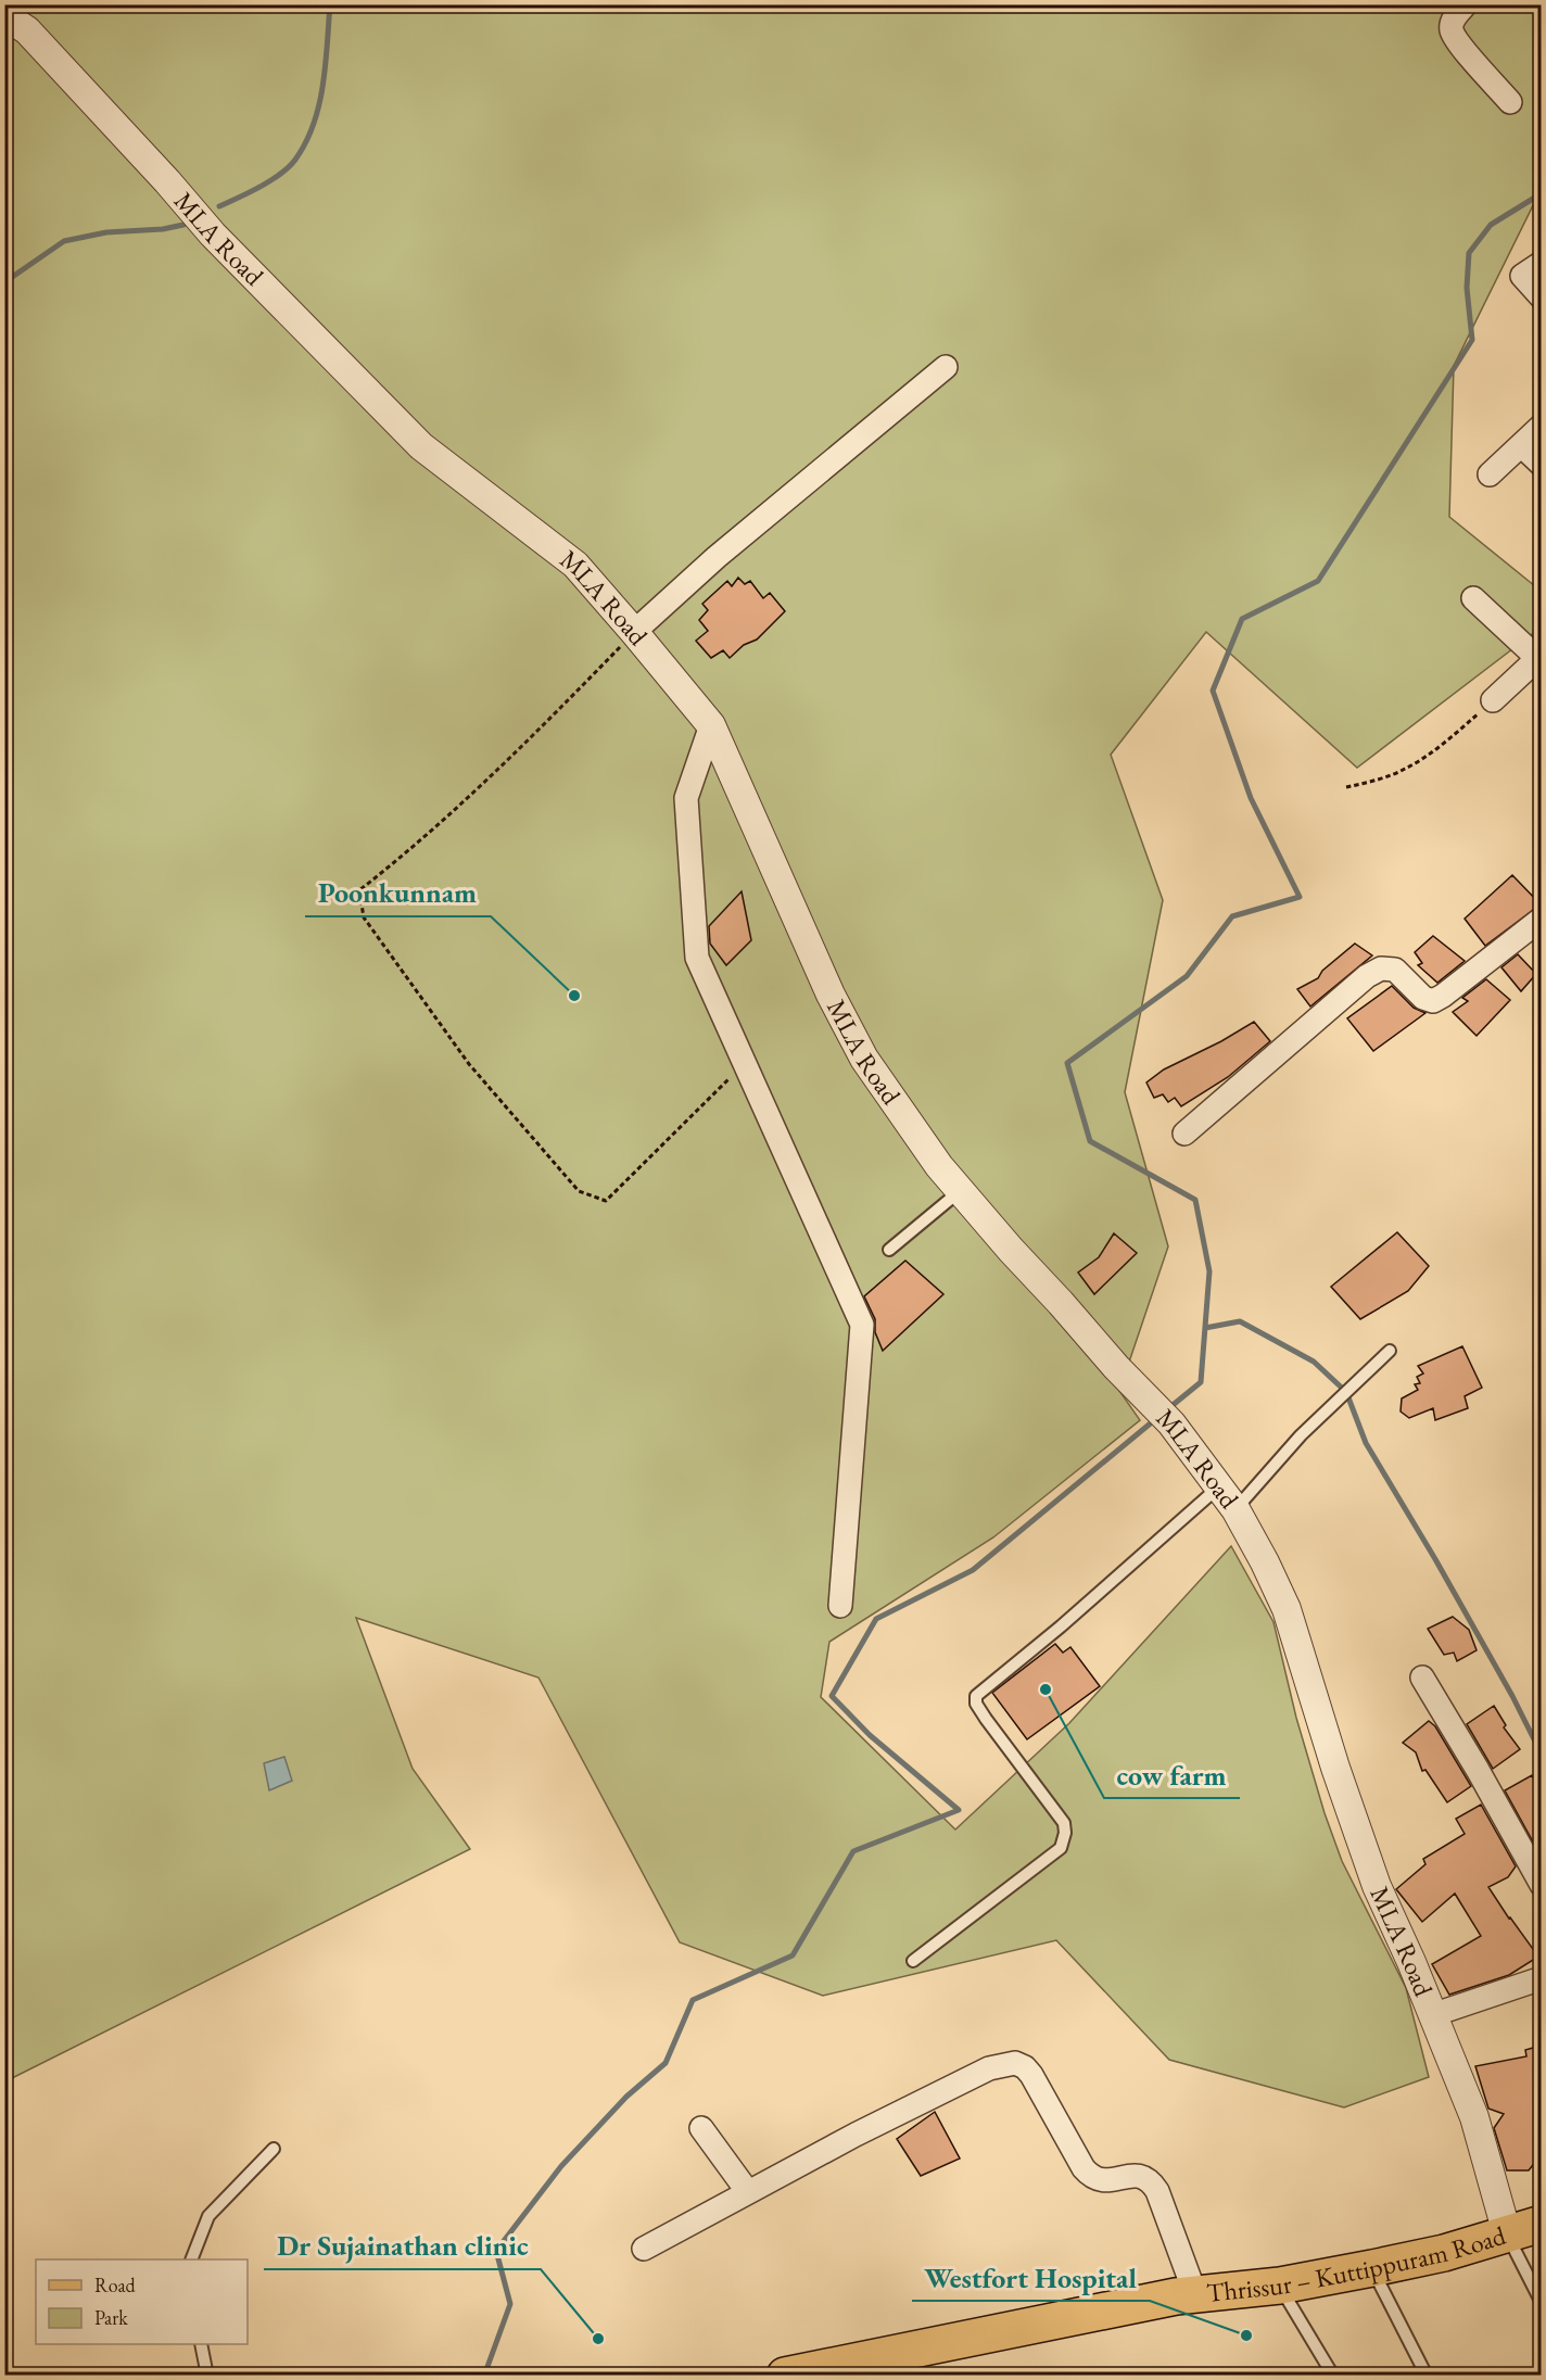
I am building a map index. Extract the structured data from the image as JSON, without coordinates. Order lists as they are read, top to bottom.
{
  "streets": {
    "main road": ["Thrissur – Kuttippuram Road"],
    "street": ["MLA Road"]
  },
  "crossings": [
    ["MLA Road", "Thrissur – Kuttippuram Road"]
  ],
  "places": [
    "Poonkunnam",
    "cow farm",
    "Westfort Hospital",
    "Dr Sujainathan clinic"
  ],
  "legend": ["Road", "Park"]
}
